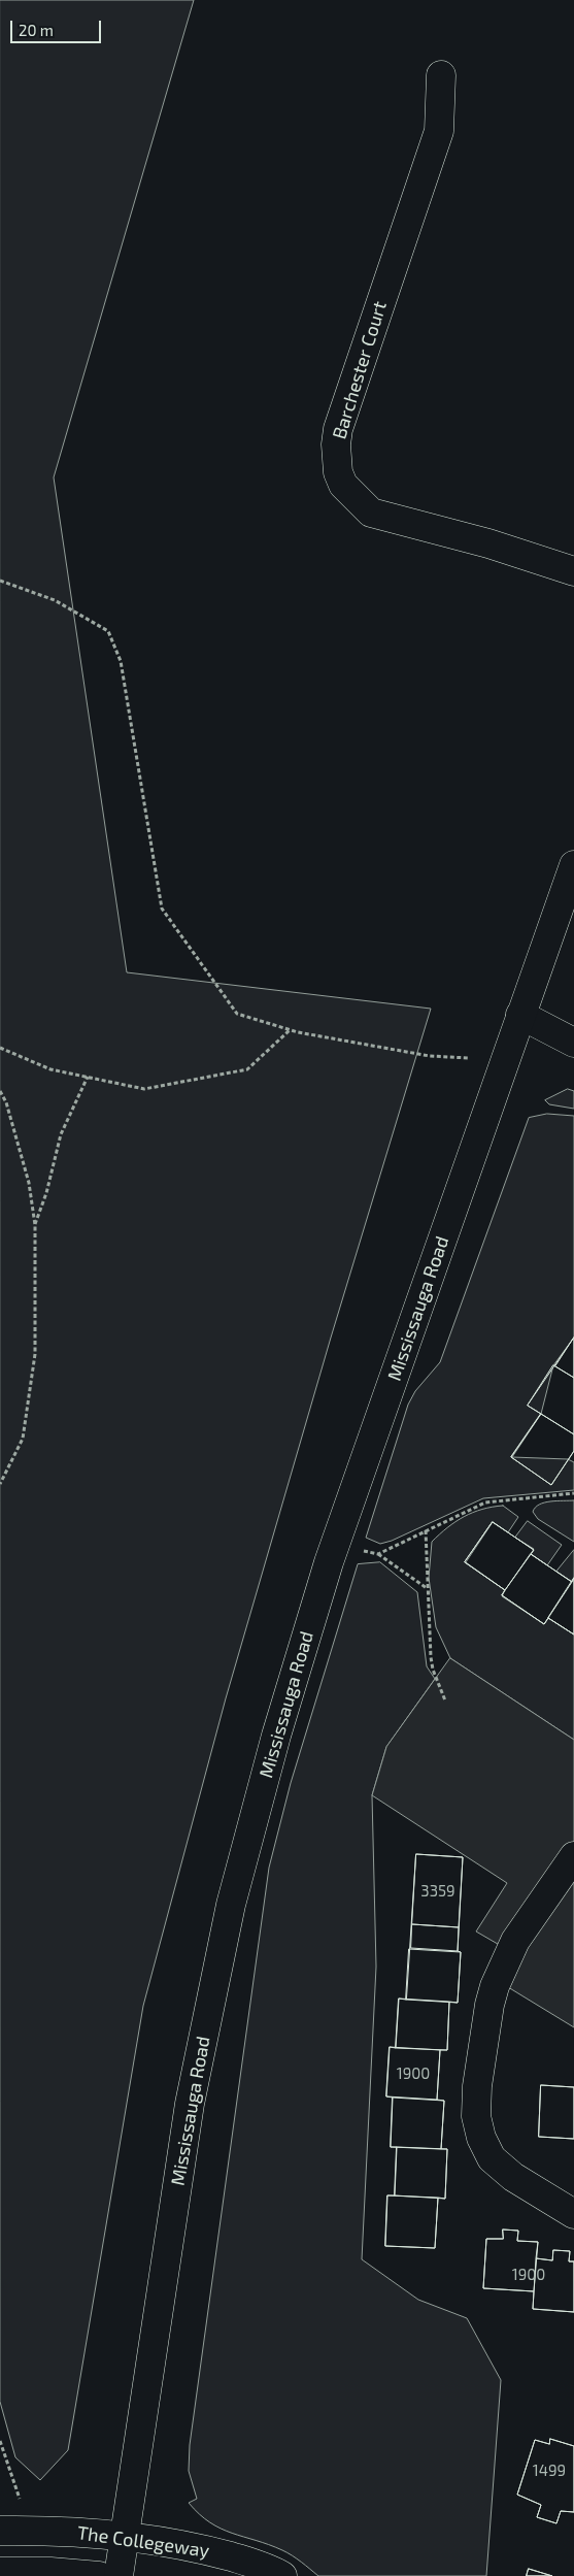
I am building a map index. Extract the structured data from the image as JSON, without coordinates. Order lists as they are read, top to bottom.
{
  "streets": {
    "main road": ["Barchester Court", "Mississauga Road", "The Collegeway"]
  },
  "crossings": [
    ["Mississauga Road", "The Collegeway"]
  ],
  "house_numbers": [
    "3359",
    "1900",
    "1900",
    "1499"
  ],
  "scale_bar": "20 m"
}
